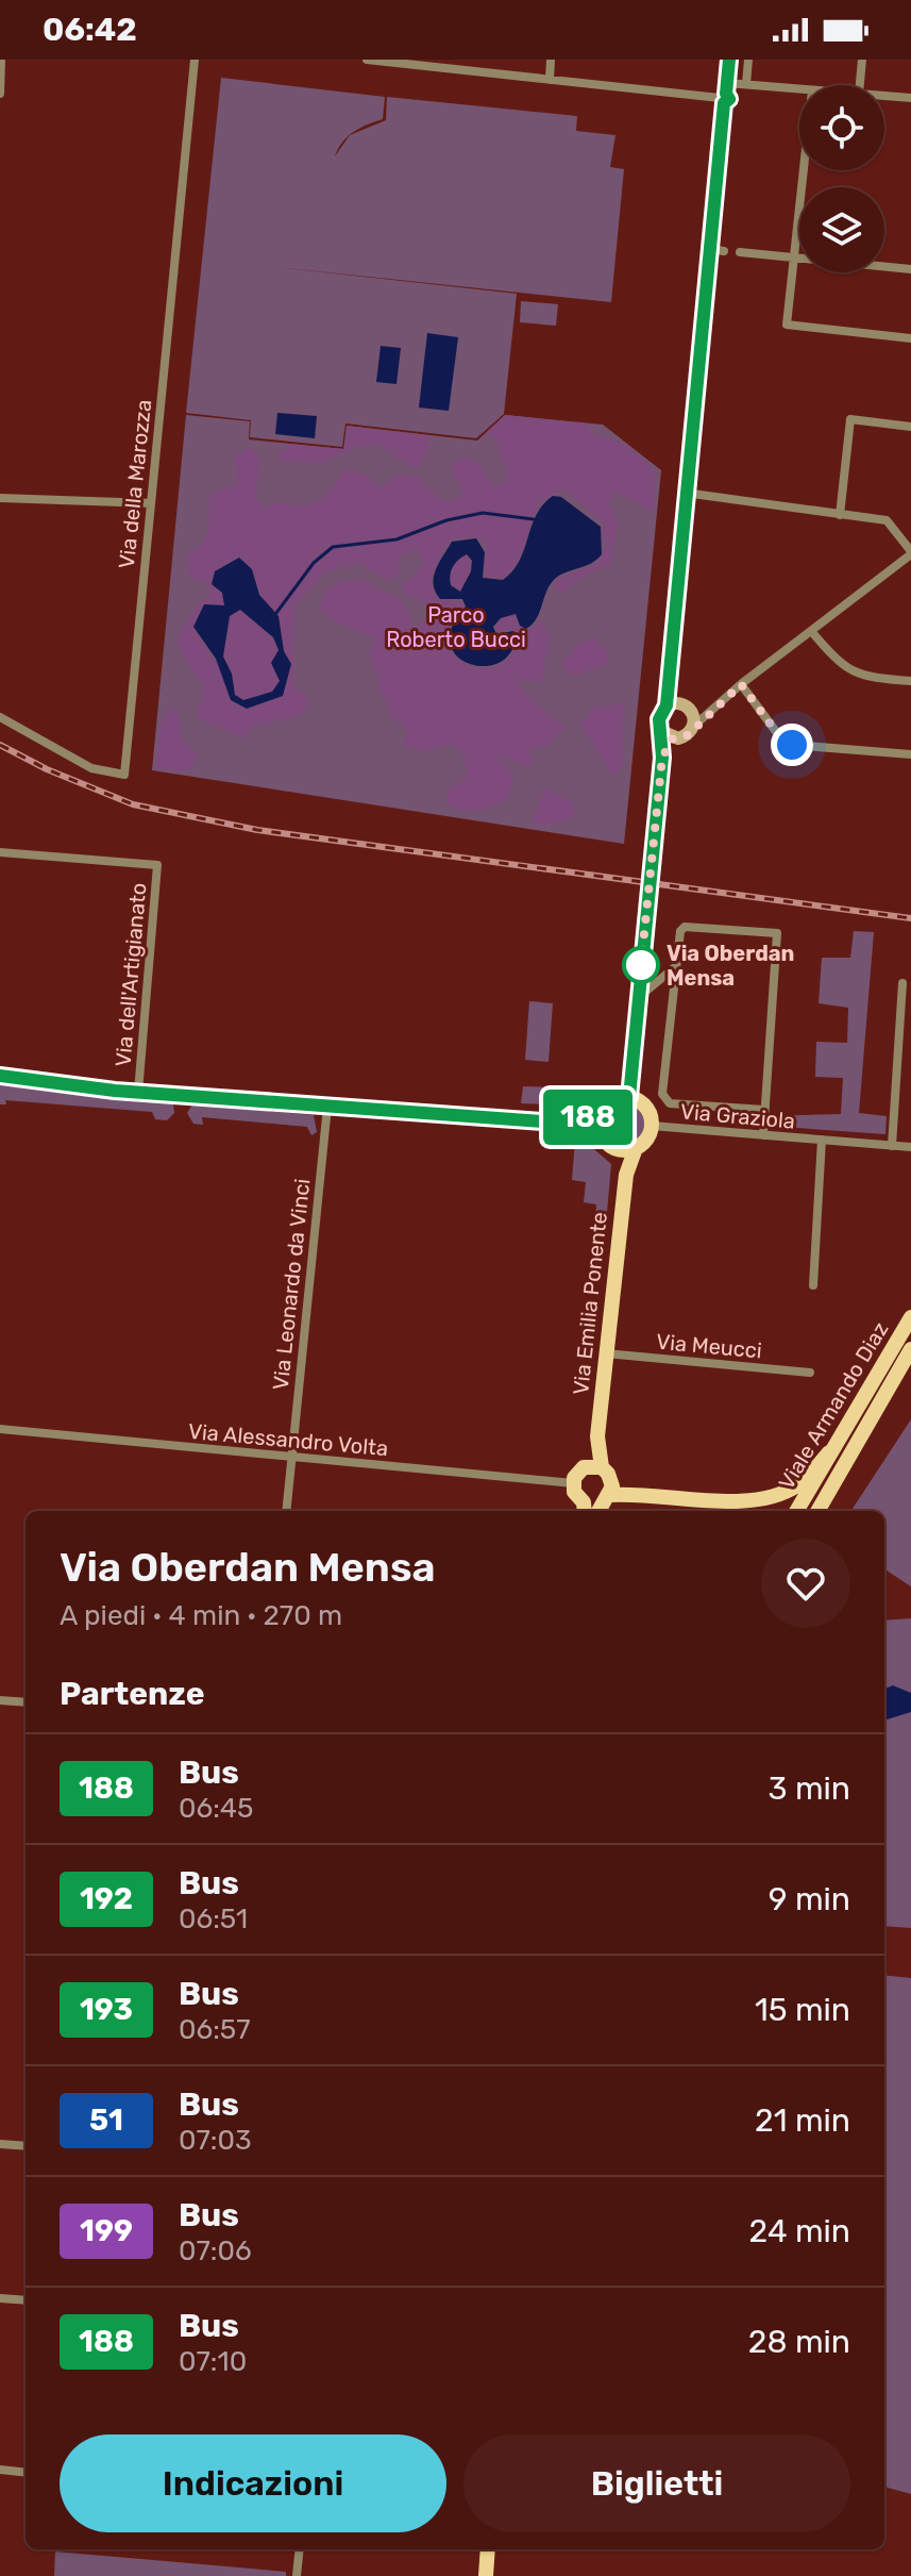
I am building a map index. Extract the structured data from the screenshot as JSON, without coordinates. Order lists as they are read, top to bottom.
{
  "streets": {
    "main road": ["Via Emilia Ponente", "Viale Armando Diaz"],
    "street": [
      "Via della Marozza",
      "Via dell'Artigianato",
      "Via Graziola",
      "Via Leonardo da Vinci",
      "Via Meucci",
      "Via Alessandro Volta"
    ]
  },
  "crossings": [
    ["Via Graziola", "Via Emilia Ponente"],
    ["Via Leonardo da Vinci", "Via Alessandro Volta"],
    ["Via Emilia Ponente", "Via Meucci"]
  ],
  "parks": ["Parco Roberto Bucci"],
  "places": ["Via Oberdan Mensa"],
  "lines": ["bus line 188"],
  "page": {
    "status": "06:42",
    "on_map": "188",
    "heading": [
      ["Via Oberdan Mensa", "A piedi · 4 min · 270 m"],
      "Partenze"
    ],
    "list": [
      {
        "mark": "188",
        "name": "Bus",
        "note": "06:45",
        "value": "3 min"
      },
      {
        "mark": "192",
        "name": "Bus",
        "note": "06:51",
        "value": "9 min"
      },
      {
        "mark": "193",
        "name": "Bus",
        "note": "06:57",
        "value": "15 min"
      },
      {
        "mark": "51",
        "name": "Bus",
        "note": "07:03",
        "value": "21 min"
      },
      {
        "mark": "199",
        "name": "Bus",
        "note": "07:06",
        "value": "24 min"
      },
      {
        "mark": "188",
        "name": "Bus",
        "note": "07:10",
        "value": "28 min"
      }
    ],
    "buttons": ["Indicazioni", "Biglietti"]
  }
}
